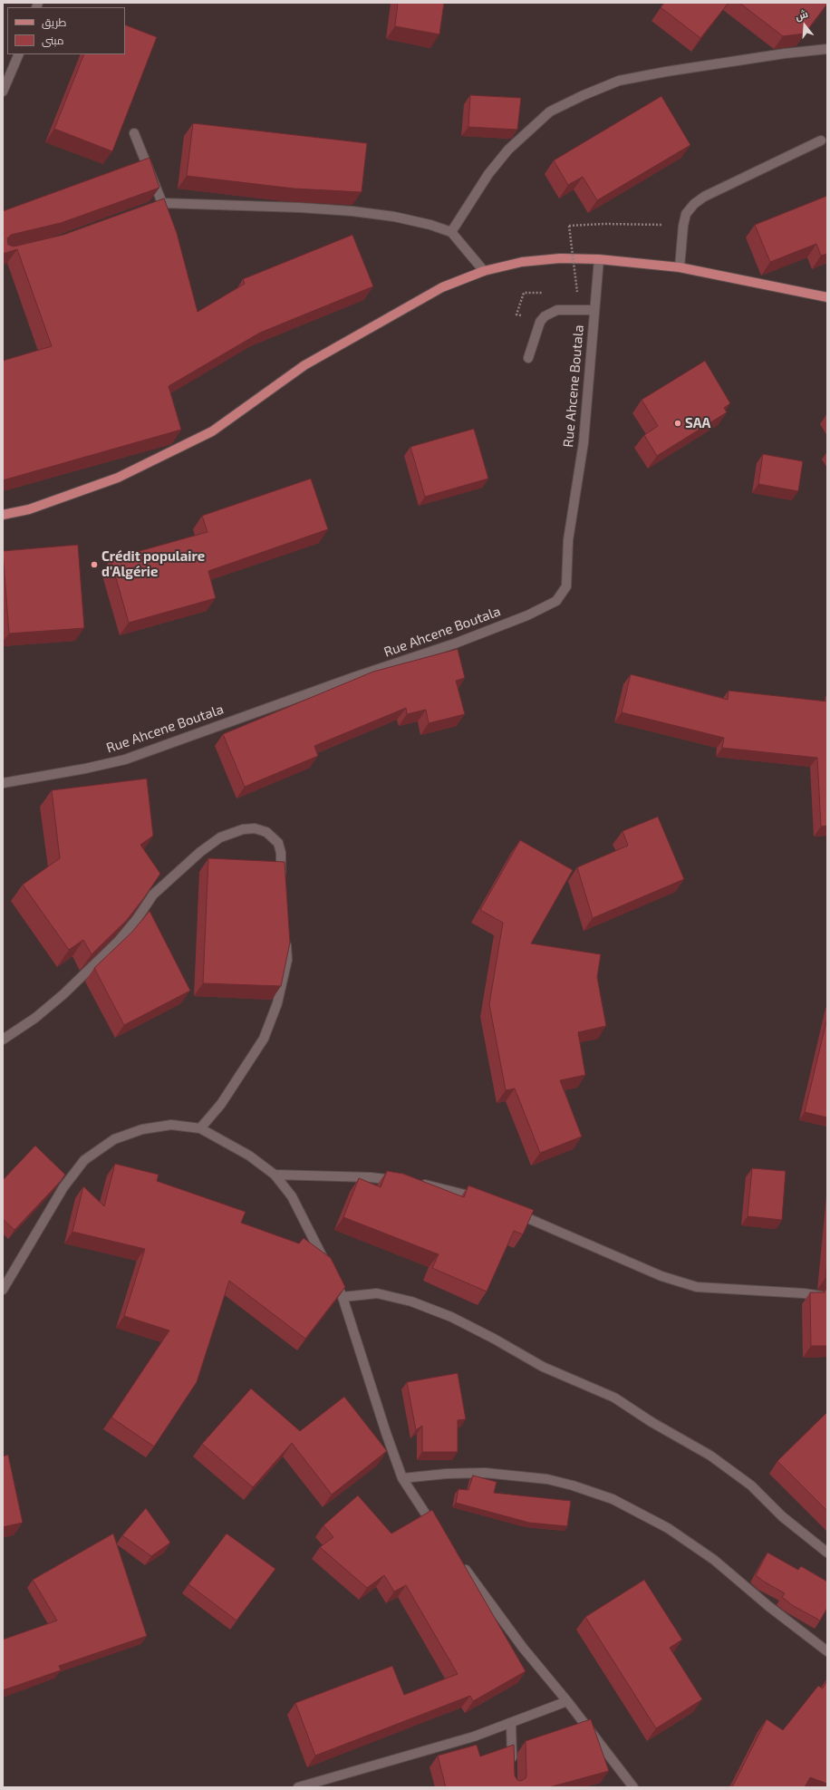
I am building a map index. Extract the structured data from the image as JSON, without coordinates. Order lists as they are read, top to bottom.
{
  "streets": {
    "street": ["Rue Ahcene Boutala"]
  },
  "places": ["SAA", "Crédit populaire d'Algérie"],
  "legend": ["طريق", "مبنى"],
  "north": "top"
}
